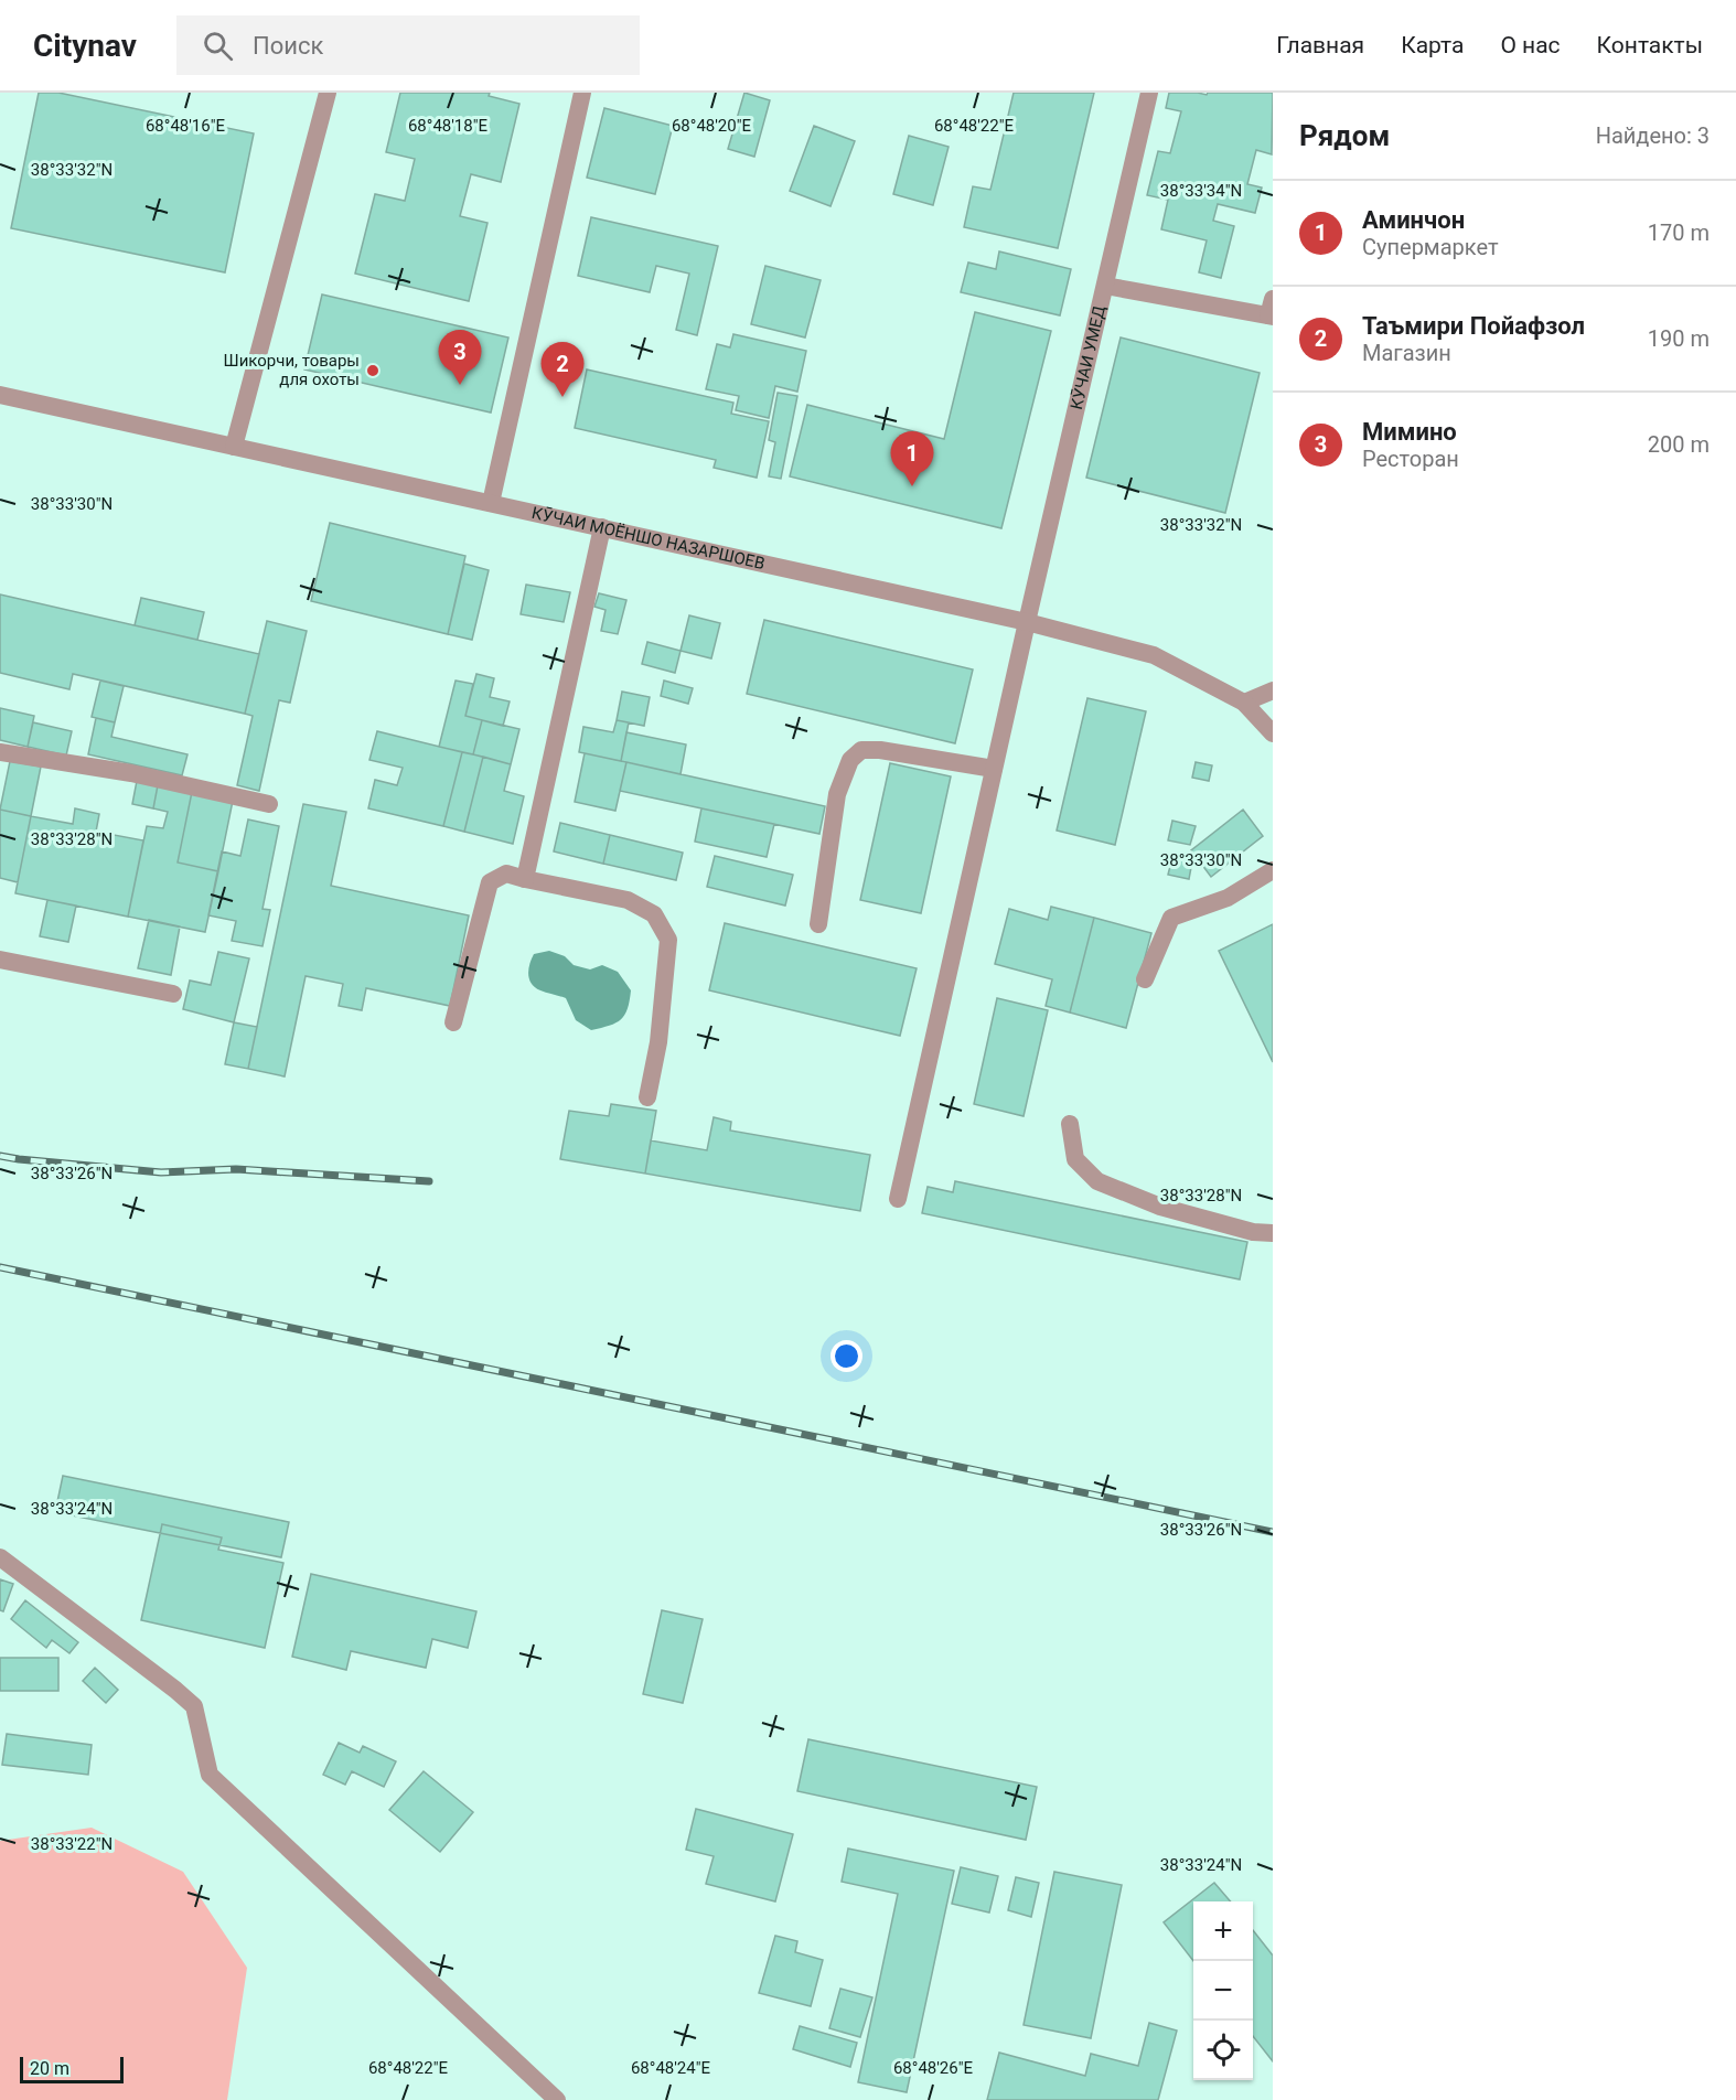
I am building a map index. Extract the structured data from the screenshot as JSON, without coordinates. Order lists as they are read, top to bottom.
{
  "streets": {
    "street": ["КӮЧАИ УМЕД", "КӮЧАИ МОЁНШО НАЗАРШОЕВ"]
  },
  "crossings": [
    ["КӮЧАИ УМЕД", "КӮЧАИ МОЁНШО НАЗАРШОЕВ"]
  ],
  "places": ["Шикорчи, товары для охоты"],
  "scale_bar": "20 m",
  "page": {
    "header": "Citynav",
    "search": "Поиск",
    "nav": [
      "Главная",
      "Карта",
      "О нас",
      "Контакты"
    ],
    "heading": ["Рядом", "Найдено: 3"],
    "list": [
      {
        "mark": "1",
        "name": "Аминчон",
        "note": "Супермаркет",
        "value": "170 m"
      },
      {
        "mark": "2",
        "name": "Таъмири Пойафзол",
        "note": "Магазин",
        "value": "190 m"
      },
      {
        "mark": "3",
        "name": "Мимино",
        "note": "Ресторан",
        "value": "200 m"
      }
    ],
    "pins": ["3", "2", "1"],
    "map_buttons": ["+", "−"],
    "scale": "20 m"
  },
  "coordinates": [
    "68°48'16\"E",
    "68°48'18\"E",
    "68°48'20\"E",
    "68°48'22\"E",
    "38°33'32\"N",
    "38°33'34\"N",
    "38°33'30\"N",
    "38°33'28\"N",
    "38°33'26\"N",
    "38°33'24\"N",
    "38°33'22\"N",
    "68°48'24\"E",
    "68°48'26\"E"
  ]
}
